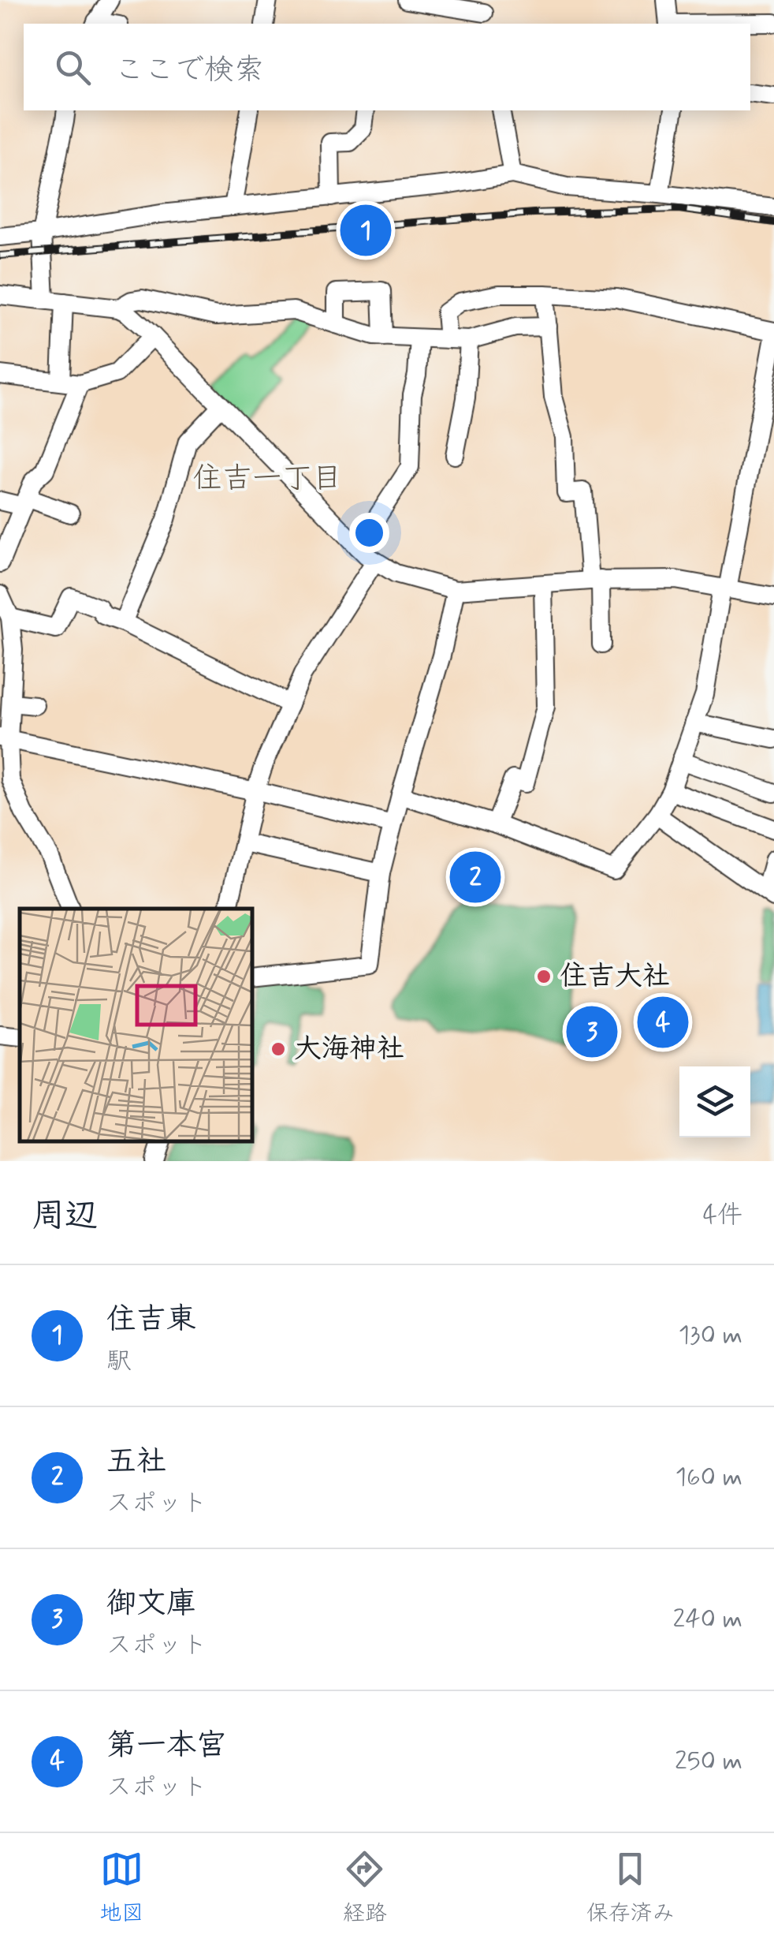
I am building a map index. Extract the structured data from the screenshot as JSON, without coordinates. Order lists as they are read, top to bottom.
{
  "districts": ["住吉一丁目"],
  "places": ["住吉大社", "大海神社"],
  "page": {
    "search": "ここで検索",
    "pins": [
      "1",
      "2",
      "4",
      "3"
    ],
    "heading": ["周辺", "4件"],
    "list": [
      {
        "mark": "1",
        "name": "住吉東",
        "note": "駅",
        "value": "130 m"
      },
      {
        "mark": "2",
        "name": "五社",
        "note": "スポット",
        "value": "160 m"
      },
      {
        "mark": "3",
        "name": "御文庫",
        "note": "スポット",
        "value": "240 m"
      },
      {
        "mark": "4",
        "name": "第一本宮",
        "note": "スポット",
        "value": "250 m"
      }
    ],
    "nav": ["地図", "経路", "保存済み"]
  }
}
